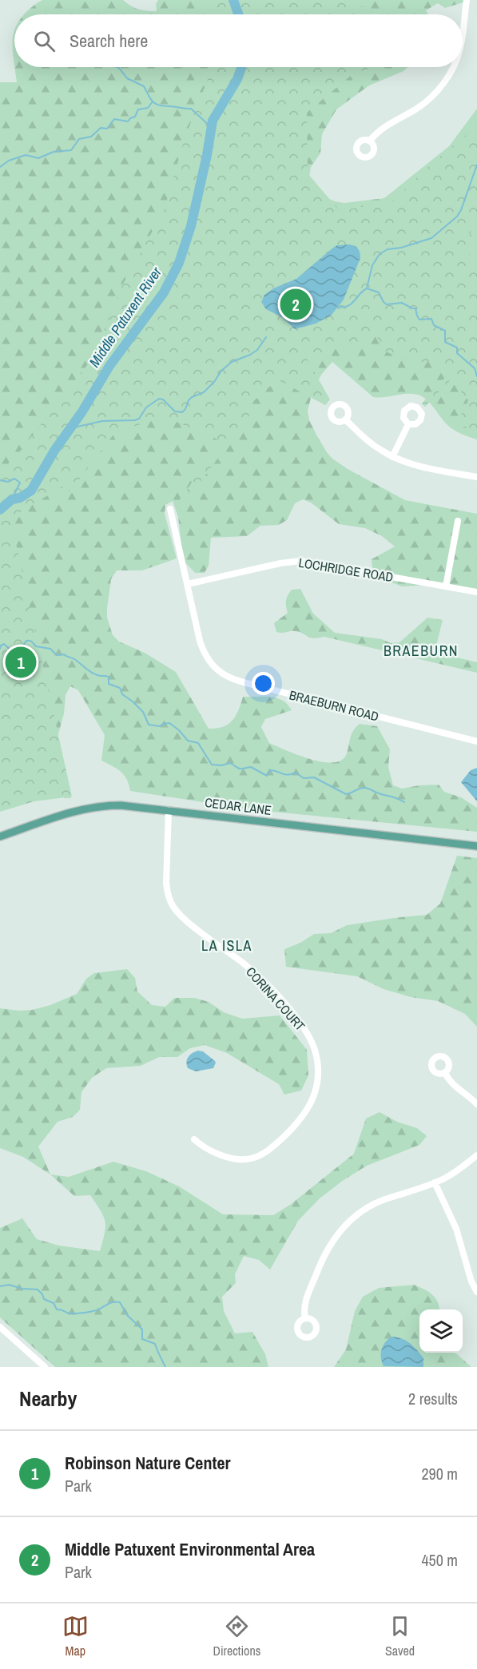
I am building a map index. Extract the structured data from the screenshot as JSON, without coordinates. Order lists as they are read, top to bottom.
{
  "streets": {
    "main road": ["CEDAR LANE"],
    "street": ["LOCHRIDGE ROAD", "BRAEBURN ROAD", "CORINA COURT"]
  },
  "crossings": [
    ["LOCHRIDGE ROAD", "BRAEBURN ROAD"],
    ["CEDAR LANE", "CORINA COURT"]
  ],
  "districts": ["BRAEBURN", "LA ISLA"],
  "water": ["Middle Patuxent River"],
  "page": {
    "search": "Search here",
    "pins": ["2", "1"],
    "heading": ["Nearby", "2 results"],
    "list": [
      {
        "mark": "1",
        "name": "Robinson Nature Center",
        "note": "Park",
        "value": "290 m"
      },
      {
        "mark": "2",
        "name": "Middle Patuxent Environmental Area",
        "note": "Park",
        "value": "450 m"
      }
    ],
    "nav": ["Map", "Directions", "Saved"]
  }
}
